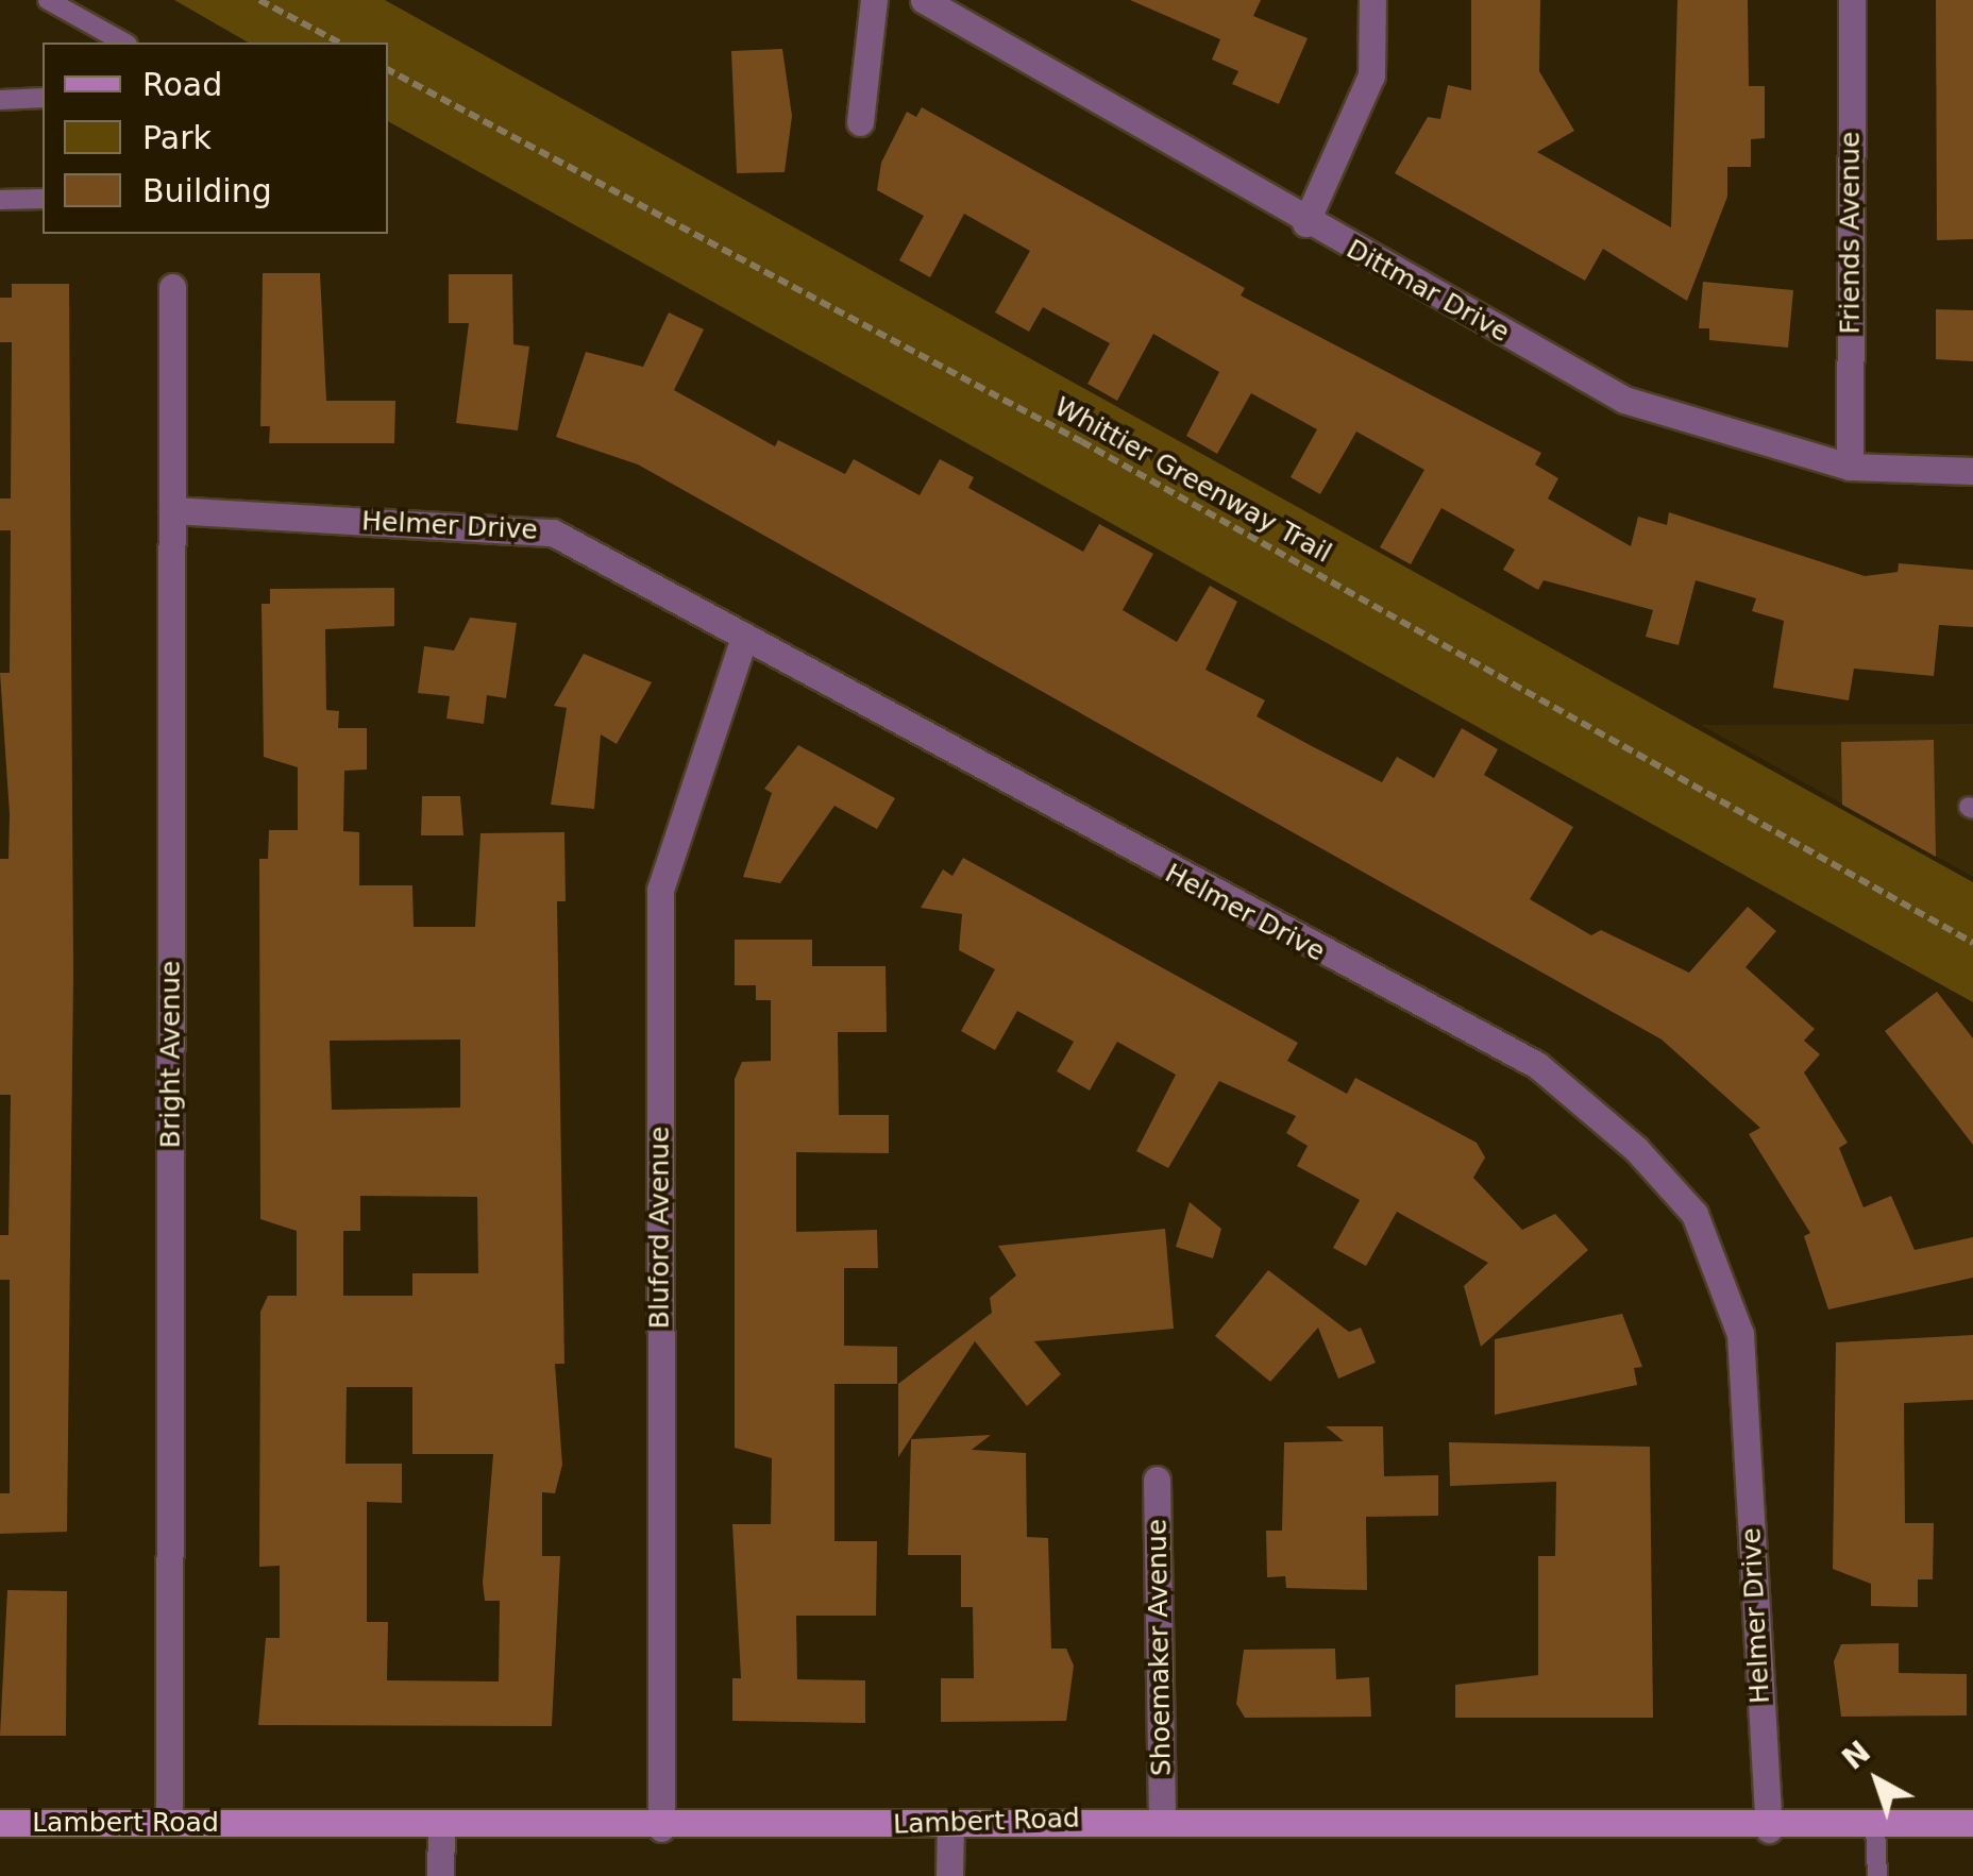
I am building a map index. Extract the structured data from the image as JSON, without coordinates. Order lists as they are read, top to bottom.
{
  "streets": {
    "main road": ["Lambert Road"],
    "street": [
      "Friends Avenue",
      "Dittmar Drive",
      "Helmer Drive",
      "Bright Avenue",
      "Bluford Avenue",
      "Shoemaker Avenue"
    ],
    "path": ["Whittier Greenway Trail"]
  },
  "crossings": [
    ["Friends Avenue", "Dittmar Drive"],
    ["Helmer Drive", "Bright Avenue"],
    ["Helmer Drive", "Bluford Avenue"],
    ["Helmer Drive", "Lambert Road"],
    ["Bright Avenue", "Lambert Road"],
    ["Bluford Avenue", "Lambert Road"],
    ["Shoemaker Avenue", "Lambert Road"]
  ],
  "legend": ["Road", "Park", "Building"],
  "north": "top left"
}
